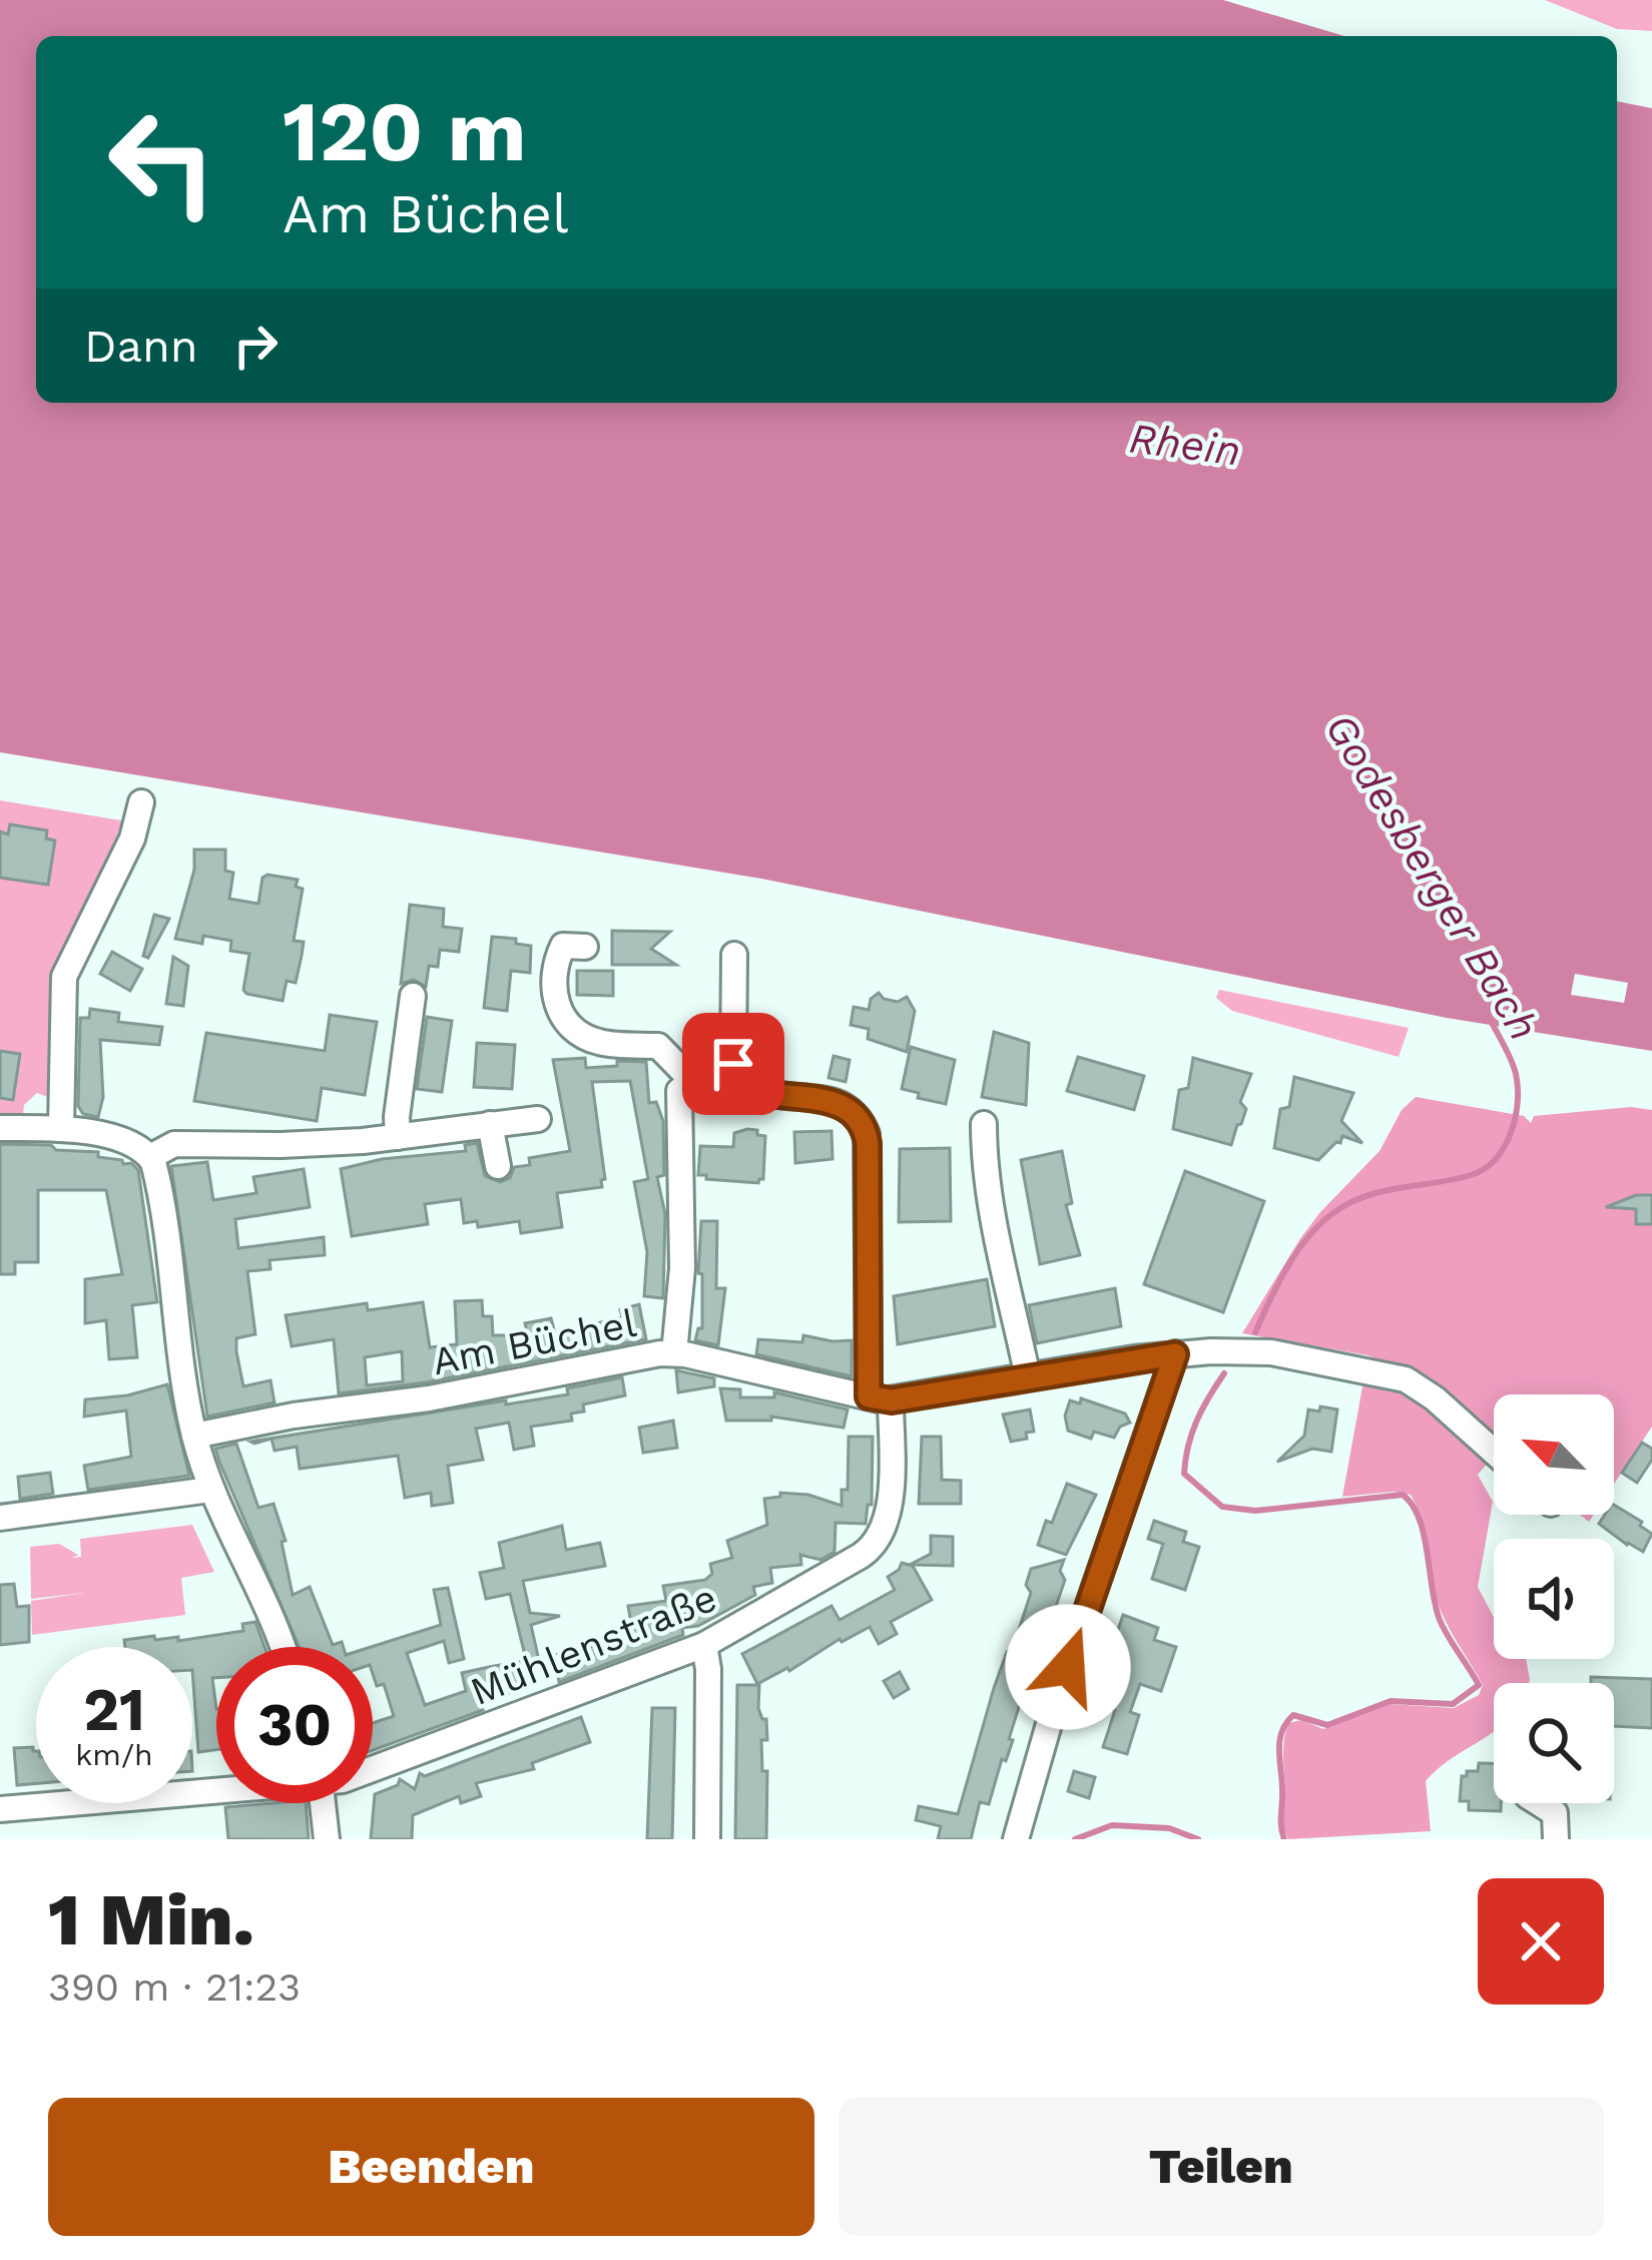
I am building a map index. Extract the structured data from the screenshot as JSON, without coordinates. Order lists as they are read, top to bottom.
{
  "streets": {
    "street": ["Am Büchel", "Mühlenstraße"]
  },
  "crossings": [
    ["Am Büchel", "Mühlenstraße"]
  ],
  "water": ["Rhein", "Godesberger Bach"],
  "north": "top left",
  "page": {
    "turn": ["120 m", "Am Büchel"],
    "then": "Dann",
    "speed": "21 km/h",
    "limit": "30",
    "heading": ["1 Min.", "390 m · 21:23"],
    "buttons": ["Beenden", "Teilen"]
  }
}
